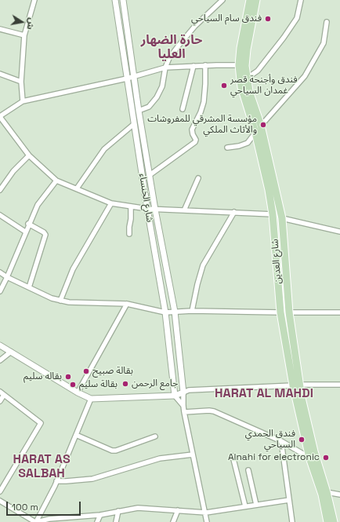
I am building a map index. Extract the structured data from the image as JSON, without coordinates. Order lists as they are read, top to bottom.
{
  "streets": {
    "main road": ["شارع العدين"],
    "street": ["شارع الخنساء"]
  },
  "districts": ["حارة الضهار العليا", "HARAT AL MAHDI", "HARAT AS SALBAH"],
  "places": [
    "فندق سام السياحي",
    "فندق وأجنحة قصر غمدان السياحي",
    "مؤسسة المشرقي للمفروشات والأثاث الملكي",
    "بقالة صبيح",
    "بقاله سليم",
    "جامع الرحمن",
    "بقالة سليم",
    "فندق الحمدي السياحي",
    "Alnahi for electronic"
  ],
  "scale_bar": "100 m",
  "north": "right"
}
